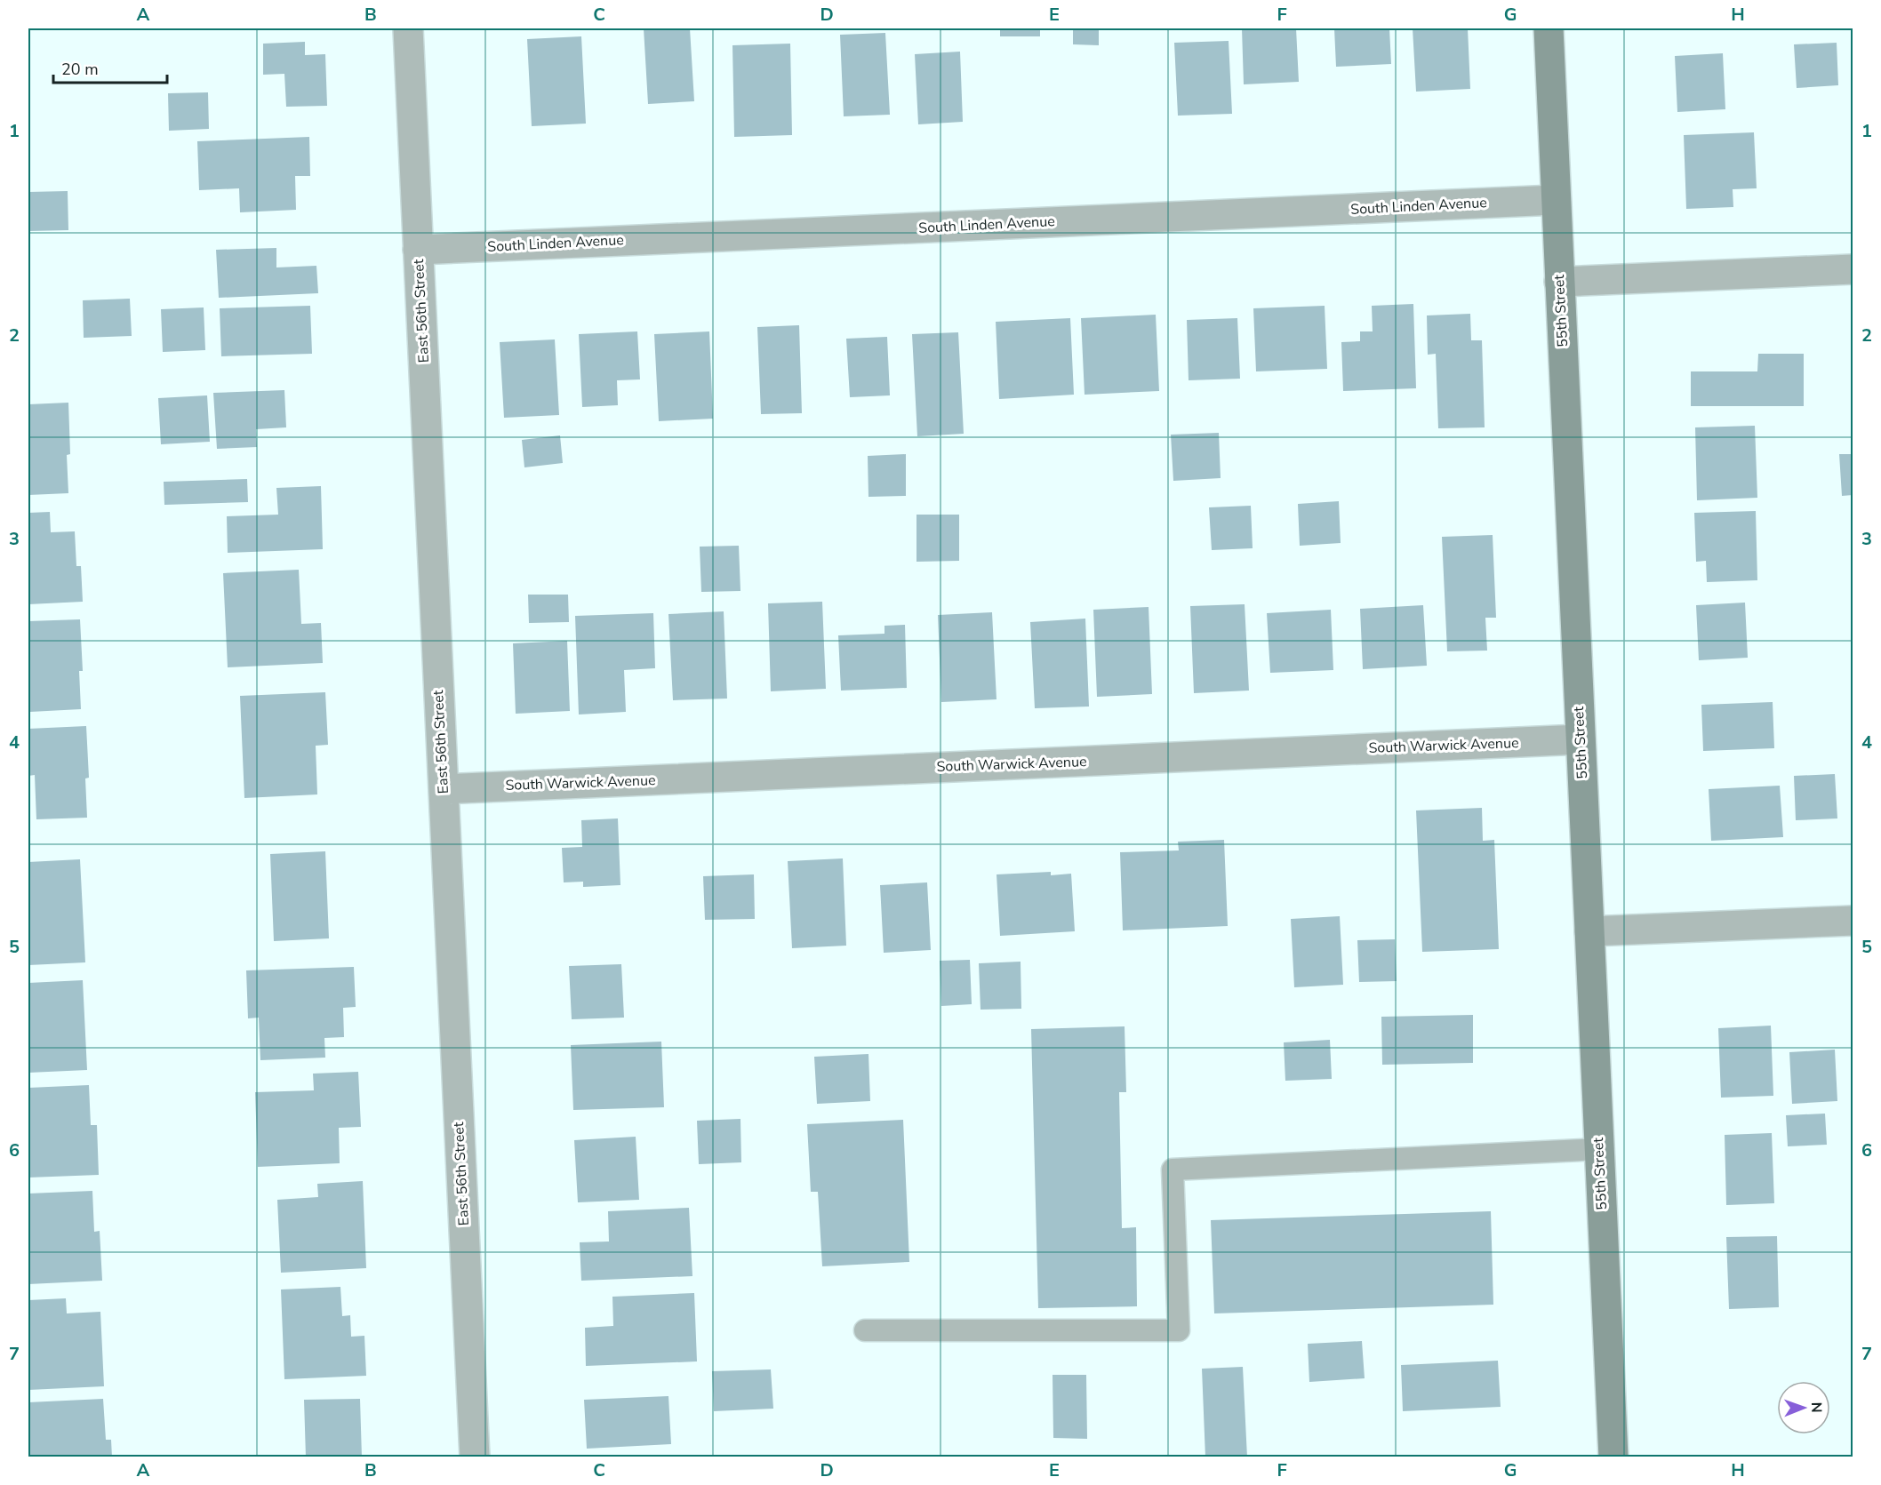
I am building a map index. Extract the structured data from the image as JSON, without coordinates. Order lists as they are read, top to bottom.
{
  "streets": {
    "main road": ["55th Street"],
    "street": ["South Linden Avenue", "East 56th Street", "South Warwick Avenue"]
  },
  "crossings": [
    ["South Linden Avenue", "East 56th Street"],
    ["South Linden Avenue", "55th Street"],
    ["East 56th Street", "South Warwick Avenue"],
    ["55th Street", "South Warwick Avenue"]
  ],
  "scale_bar": "20 m",
  "north": "right",
  "grid": {
    "columns": [
      "A",
      "B",
      "C",
      "D",
      "E",
      "F",
      "G",
      "H"
    ],
    "rows": [
      "1",
      "2",
      "3",
      "4",
      "5",
      "6",
      "7"
    ]
  }
}
